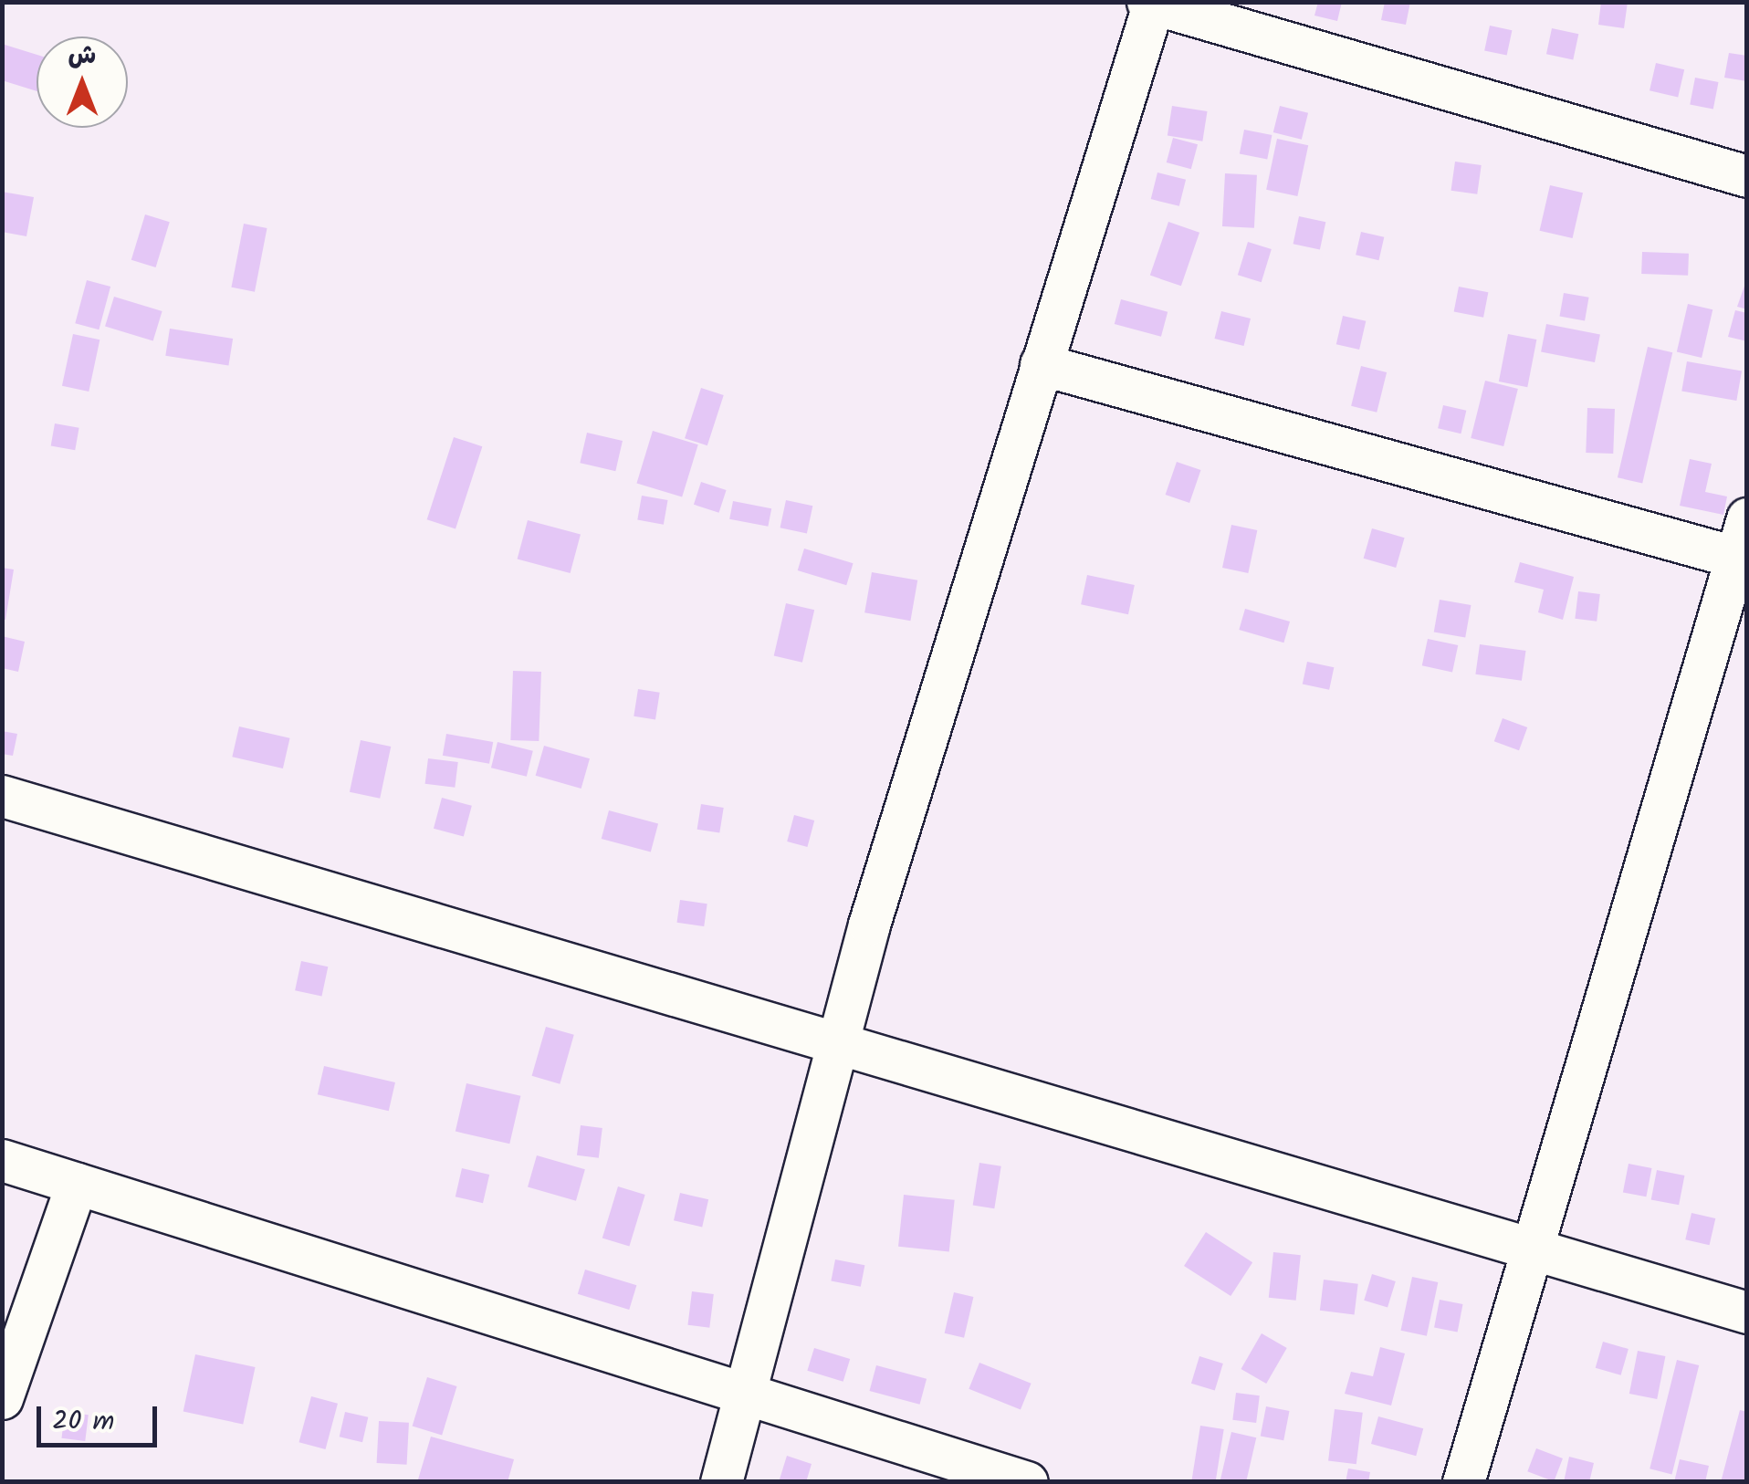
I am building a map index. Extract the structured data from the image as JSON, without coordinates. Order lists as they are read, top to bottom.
{
  "scale_bar": "20 m",
  "north": "top"
}
